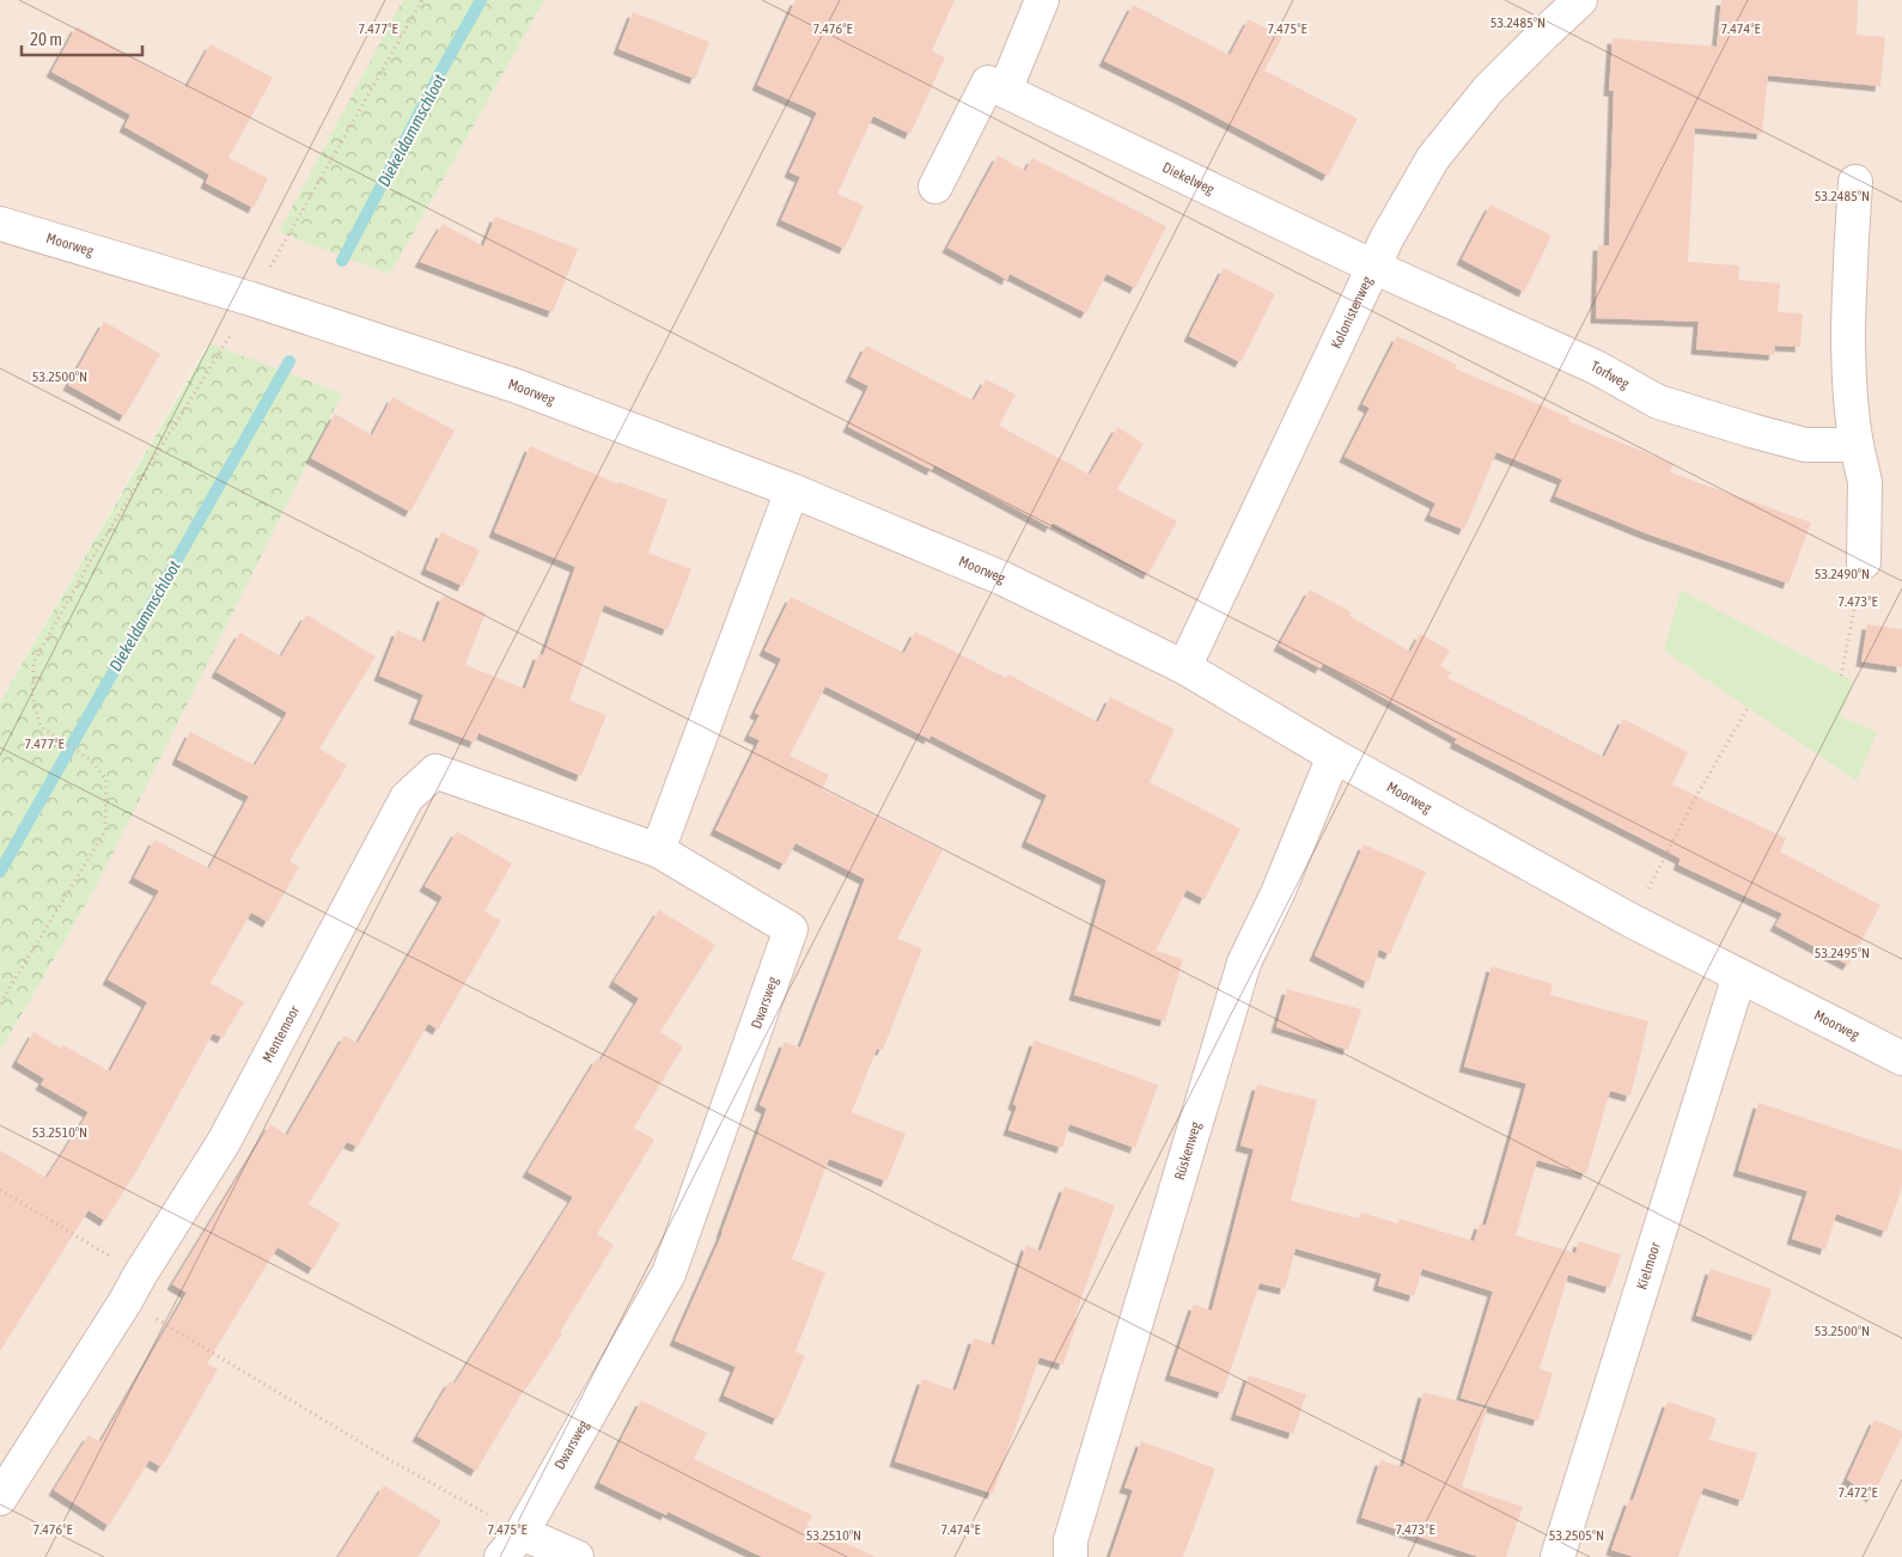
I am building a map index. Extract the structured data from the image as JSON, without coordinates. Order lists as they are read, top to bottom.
{
  "streets": {
    "street": [
      "Diekelweg",
      "Moorweg",
      "Kolonistenweg",
      "Torfweg",
      "Dwarsweg",
      "Mentemoor",
      "Rüskenweg",
      "Kielmoor"
    ]
  },
  "crossings": [
    ["Diekelweg", "Kolonistenweg"],
    ["Diekelweg", "Torfweg"],
    ["Moorweg", "Kolonistenweg"],
    ["Moorweg", "Rüskenweg"],
    ["Moorweg", "Kielmoor"],
    ["Kolonistenweg", "Torfweg"],
    ["Dwarsweg", "Mentemoor"]
  ],
  "water": ["Diekeldammschloot"],
  "scale_bar": "20 m",
  "coordinates": [
    "53.2485°N",
    "7.477°E",
    "7.476°E",
    "7.475°E",
    "7.474°E",
    "53.2500°N",
    "53.2490°N",
    "7.473°E",
    "53.2495°N",
    "53.2510°N",
    "7.472°E",
    "53.2505°N"
  ]
}
